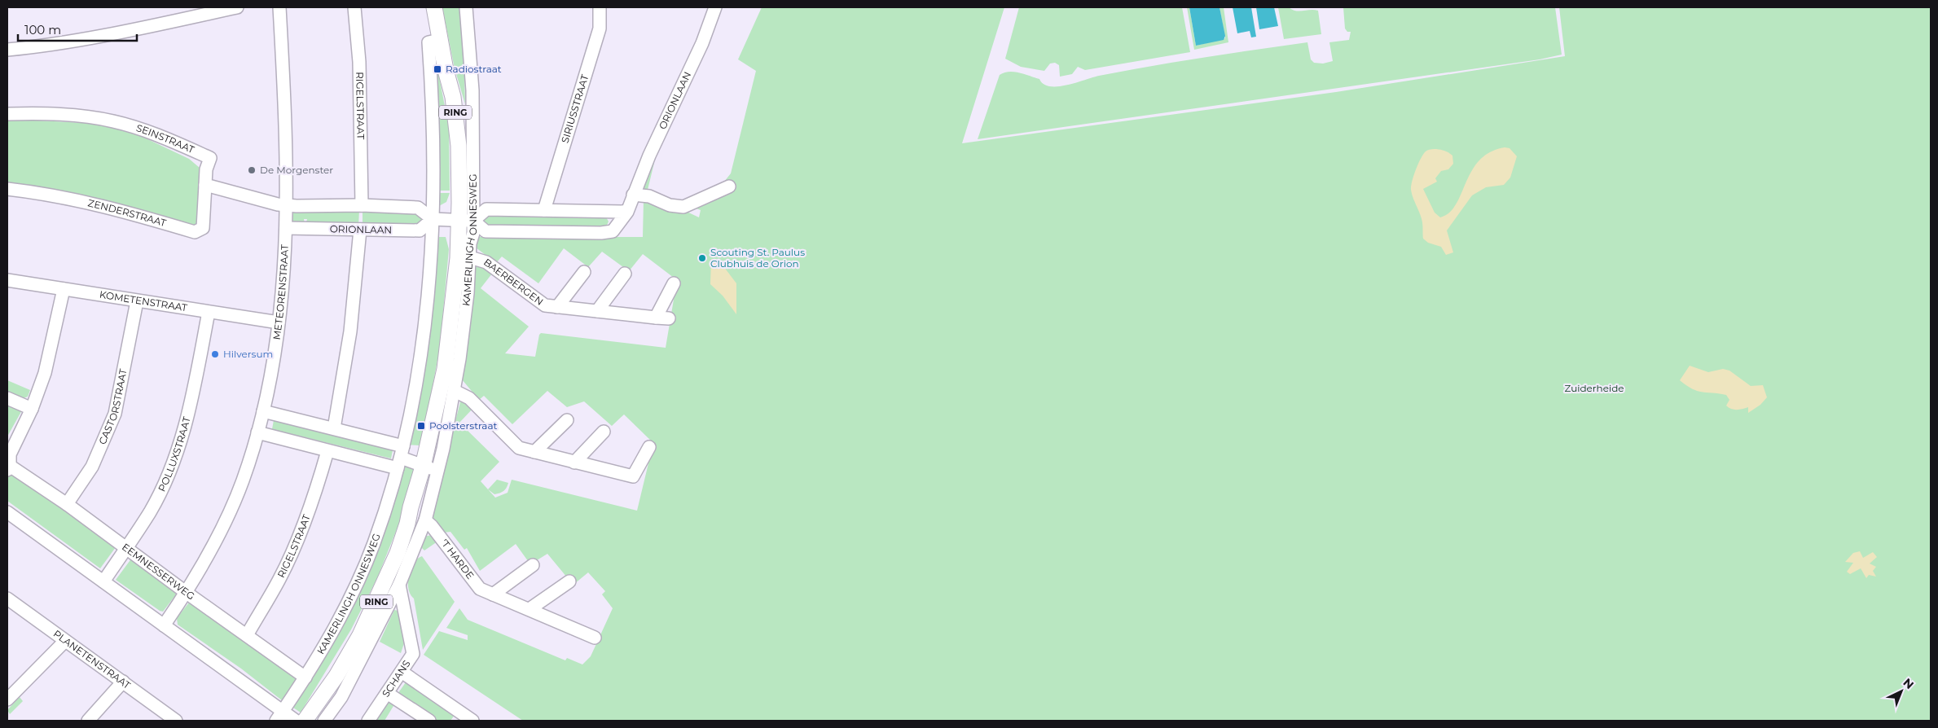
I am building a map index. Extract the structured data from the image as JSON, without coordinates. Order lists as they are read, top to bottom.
{
  "streets": {
    "main road": ["RING", "KAMERLINGH ONNESWEG"],
    "street": [
      "ORIONLAAN",
      "RIGELSTRAAT",
      "SIRIUSSTRAAT",
      "SEINSTRAAT",
      "ZENDERSTRAAT",
      "BAERBERGEN",
      "METEORENSTRAAT",
      "KOMETENSTRAAT",
      "CASTORSTRAAT",
      "POLLUXSTRAAT",
      "'T HARDE",
      "EEMNESSERWEG",
      "PLANETENSTRAAT",
      "SCHANS"
    ]
  },
  "crossings": [
    ["ORIONLAAN", "KAMERLINGH ONNESWEG"],
    ["ORIONLAAN", "METEORENSTRAAT"],
    ["RIGELSTRAAT", "EEMNESSERWEG"],
    ["SEINSTRAAT", "ZENDERSTRAAT"],
    ["KAMERLINGH ONNESWEG", "BAERBERGEN"],
    ["KAMERLINGH ONNESWEG", "'T HARDE"],
    ["KAMERLINGH ONNESWEG", "EEMNESSERWEG"],
    ["KAMERLINGH ONNESWEG", "SCHANS"],
    ["METEORENSTRAAT", "KOMETENSTRAAT"],
    ["METEORENSTRAAT", "EEMNESSERWEG"],
    ["KOMETENSTRAAT", "CASTORSTRAAT"],
    ["KOMETENSTRAAT", "POLLUXSTRAAT"],
    ["CASTORSTRAAT", "EEMNESSERWEG"],
    ["POLLUXSTRAAT", "EEMNESSERWEG"]
  ],
  "parks": ["Zuiderheide"],
  "places": {
    "transit": ["Radiostraat", "Poolsterstraat"],
    "other": ["De Morgenster", "Scouting St. Paulus Clubhuis de Orion", "Hilversum"]
  },
  "scale_bar": "100 m",
  "north": "top right"
}
